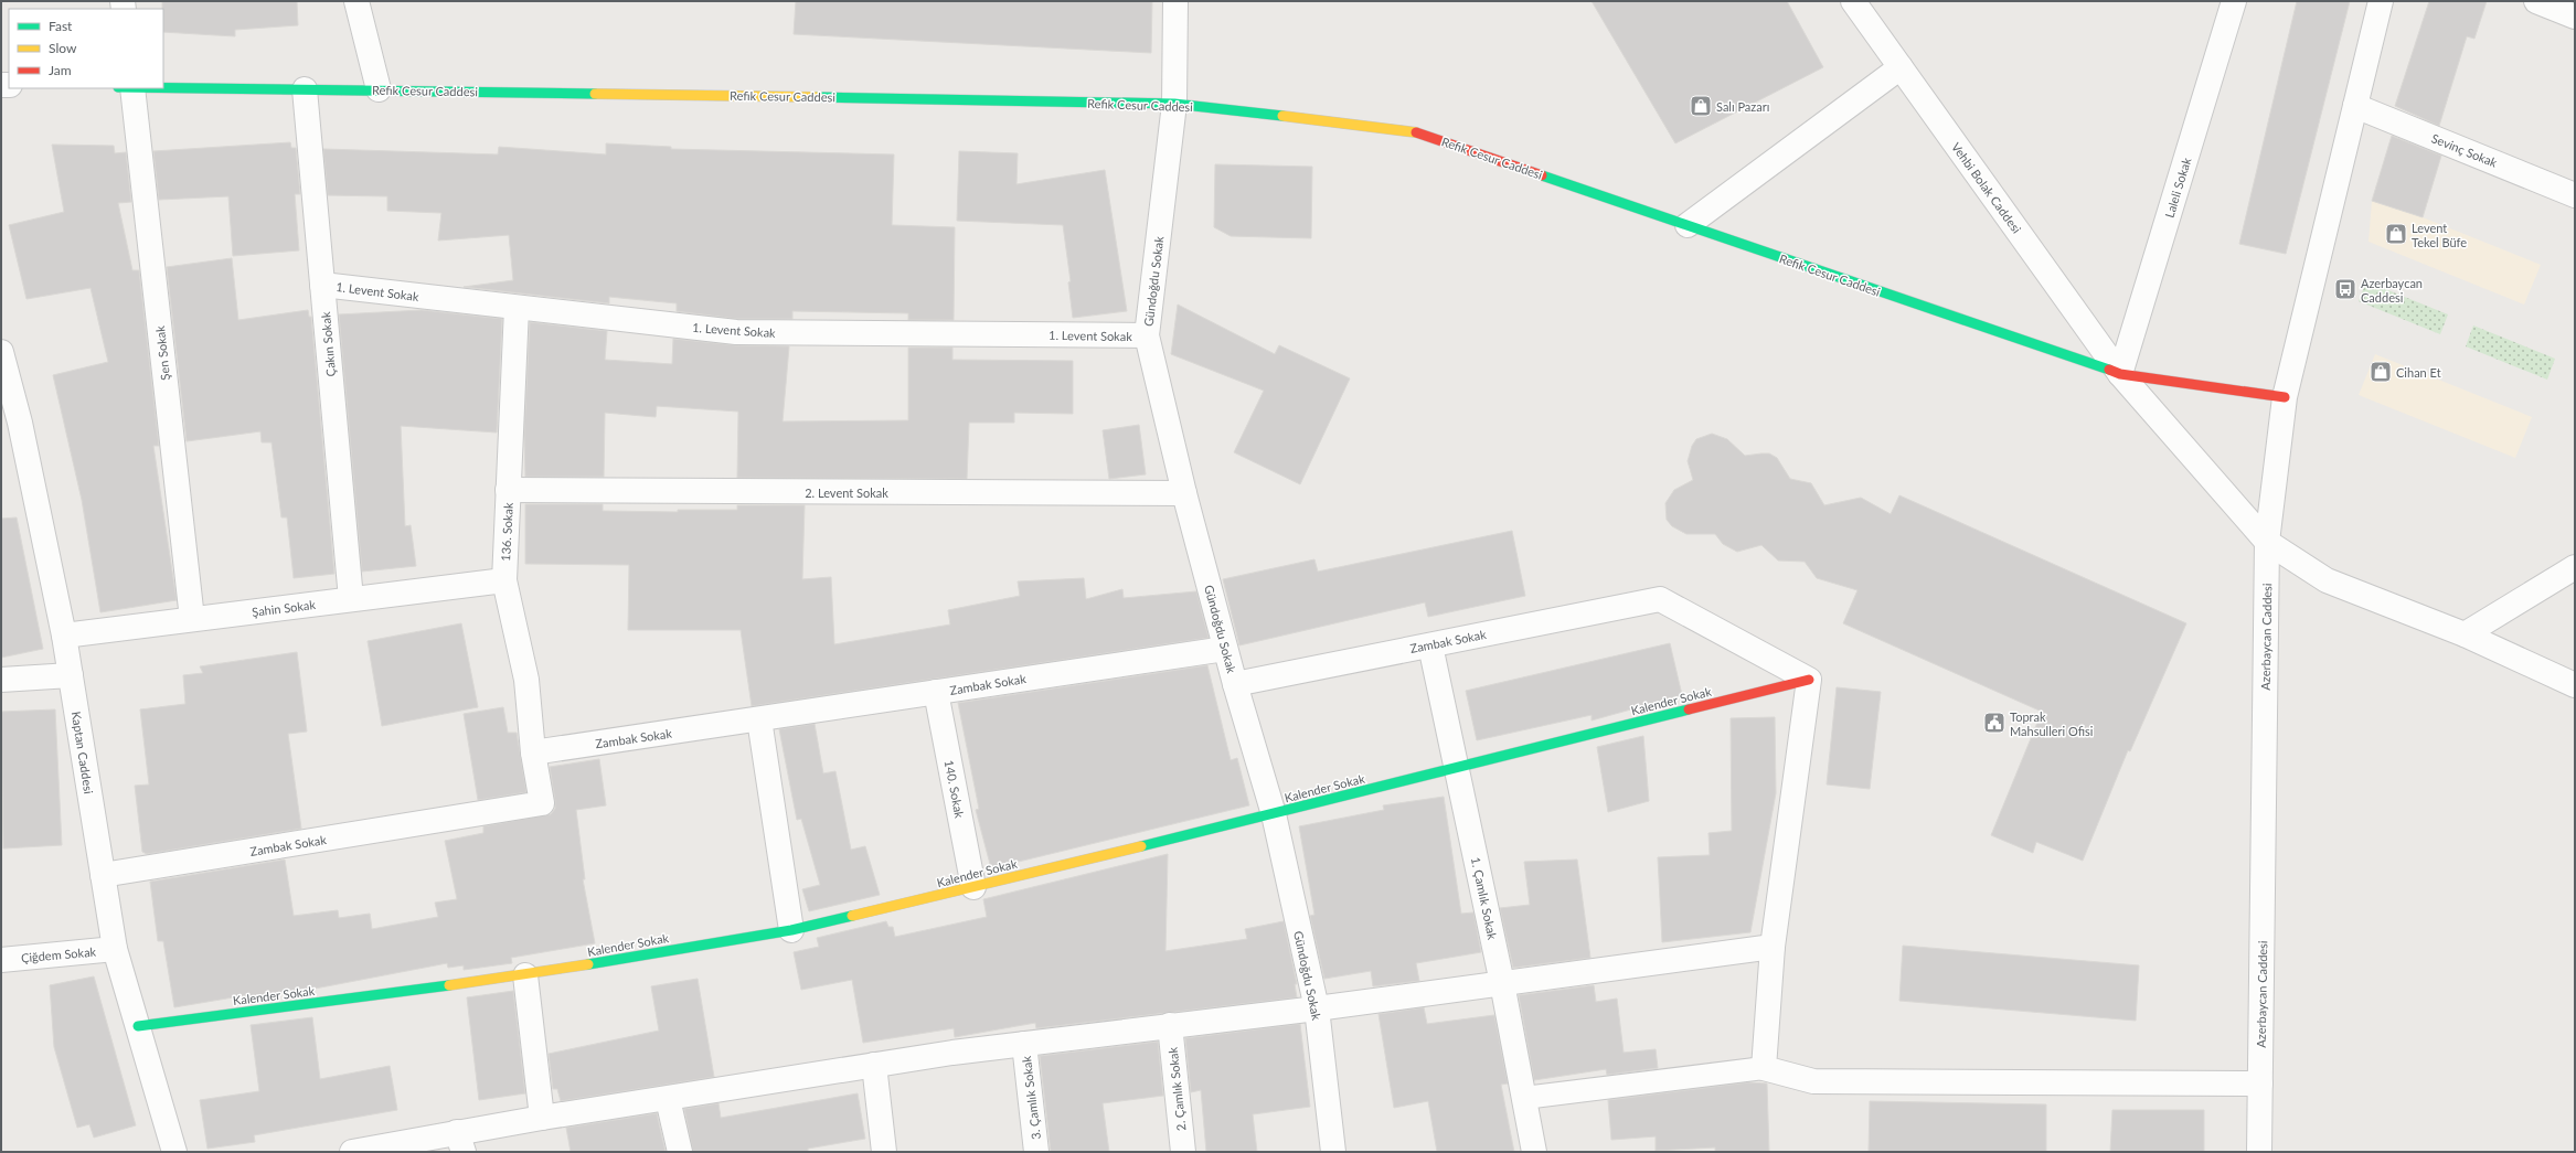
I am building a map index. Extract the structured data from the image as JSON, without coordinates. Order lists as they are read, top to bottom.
{
  "streets": {
    "street": [
      "Refik Cesur Caddesi",
      "Sevinç Sokak",
      "Vehbi Bolak Caddesi",
      "Laleli Sokak",
      "Gündoğdu Sokak",
      "1. Levent Sokak",
      "Çakın Sokak",
      "Şen Sokak",
      "2. Levent Sokak",
      "136. Sokak",
      "Şahin Sokak",
      "Azerbaycan Caddesi",
      "Zambak Sokak",
      "Kalender Sokak",
      "Kaptan Caddesi",
      "140. Sokak",
      "1. Çamlık Sokak",
      "Çiğdem Sokak",
      "2. Çamlık Sokak",
      "3. Çamlık Sokak"
    ]
  },
  "crossings": [
    ["Refik Cesur Caddesi", "Vehbi Bolak Caddesi"],
    ["Refik Cesur Caddesi", "Laleli Sokak"],
    ["Refik Cesur Caddesi", "Gündoğdu Sokak"],
    ["Refik Cesur Caddesi", "Çakın Sokak"],
    ["Refik Cesur Caddesi", "Azerbaycan Caddesi"],
    ["Sevinç Sokak", "Azerbaycan Caddesi"],
    ["Vehbi Bolak Caddesi", "Laleli Sokak"],
    ["Vehbi Bolak Caddesi", "Azerbaycan Caddesi"],
    ["Gündoğdu Sokak", "1. Levent Sokak"],
    ["Gündoğdu Sokak", "2. Levent Sokak"],
    ["Gündoğdu Sokak", "Zambak Sokak"],
    ["Gündoğdu Sokak", "Kalender Sokak"],
    ["1. Levent Sokak", "Çakın Sokak"],
    ["1. Levent Sokak", "136. Sokak"],
    ["Çakın Sokak", "Şahin Sokak"],
    ["Şen Sokak", "Şahin Sokak"],
    ["2. Levent Sokak", "136. Sokak"],
    ["136. Sokak", "Şahin Sokak"],
    ["136. Sokak", "Zambak Sokak"],
    ["Şahin Sokak", "Kaptan Caddesi"],
    ["Zambak Sokak", "Kalender Sokak"],
    ["Zambak Sokak", "Kaptan Caddesi"],
    ["Zambak Sokak", "140. Sokak"],
    ["Zambak Sokak", "1. Çamlık Sokak"],
    ["Kalender Sokak", "Kaptan Caddesi"],
    ["Kalender Sokak", "140. Sokak"],
    ["Kalender Sokak", "1. Çamlık Sokak"],
    ["Kaptan Caddesi", "Çiğdem Sokak"]
  ],
  "places": {
    "shop": ["Salı Pazarı", "Levent Tekel Büfe", "Cihan Et"],
    "bus stop": ["Azerbaycan Caddesi"],
    "public building": ["Toprak Mahsulleri Ofisi"]
  },
  "legend": ["Fast", "Slow", "Jam"]
}
